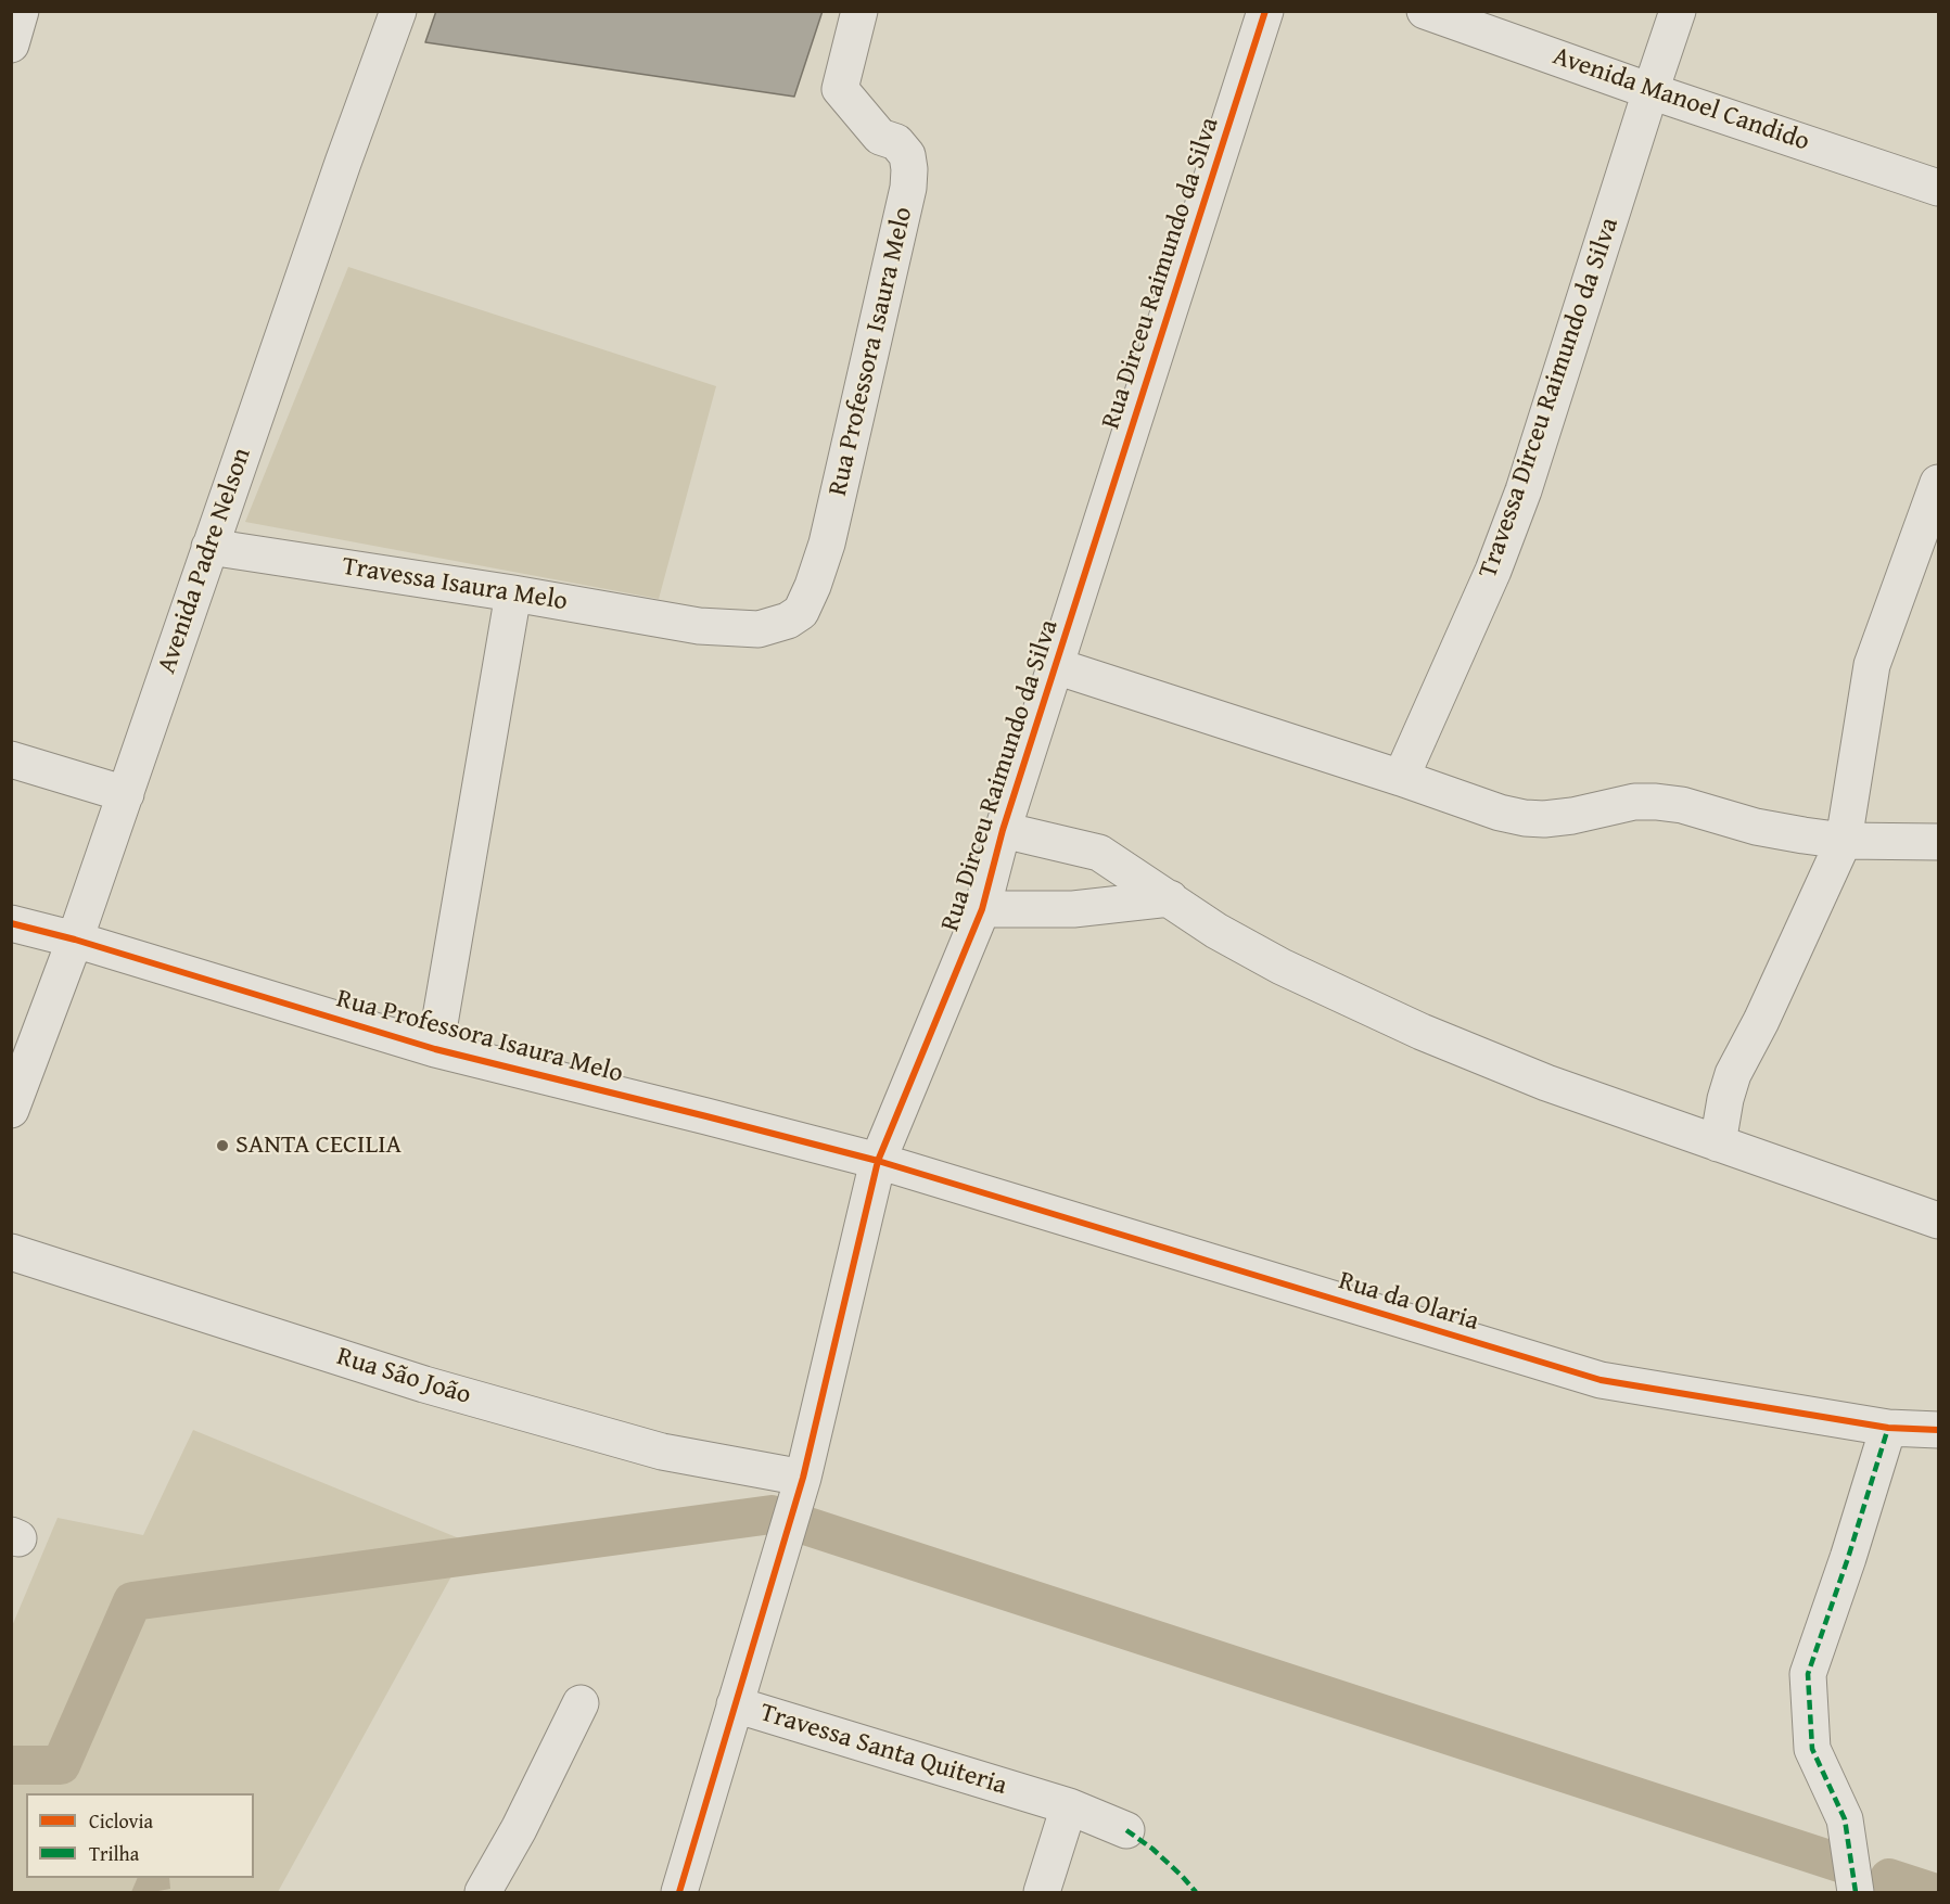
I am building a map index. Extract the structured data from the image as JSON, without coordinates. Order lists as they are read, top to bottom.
{
  "streets": {
    "street": [
      "Avenida Manoel Candido",
      "Rua Dirceu Raimundo da Silva",
      "Rua Professora Isaura Melo",
      "Travessa Dirceu Raimundo da Silva",
      "Avenida Padre Nelson",
      "Travessa Isaura Melo",
      "Rua da Olaria",
      "Rua São João",
      "Travessa Santa Quiteria"
    ]
  },
  "crossings": [
    ["Avenida Manoel Candido", "Travessa Dirceu Raimundo da Silva"],
    ["Rua Dirceu Raimundo da Silva", "Rua Professora Isaura Melo"],
    ["Rua Dirceu Raimundo da Silva", "Rua da Olaria"],
    ["Rua Dirceu Raimundo da Silva", "Rua São João"],
    ["Rua Dirceu Raimundo da Silva", "Travessa Santa Quiteria"],
    ["Rua Professora Isaura Melo", "Avenida Padre Nelson"],
    ["Rua Professora Isaura Melo", "Travessa Isaura Melo"],
    ["Rua Professora Isaura Melo", "Rua da Olaria"],
    ["Avenida Padre Nelson", "Travessa Isaura Melo"]
  ],
  "places": ["SANTA CECILIA"],
  "legend": ["Ciclovia", "Trilha"]
}
